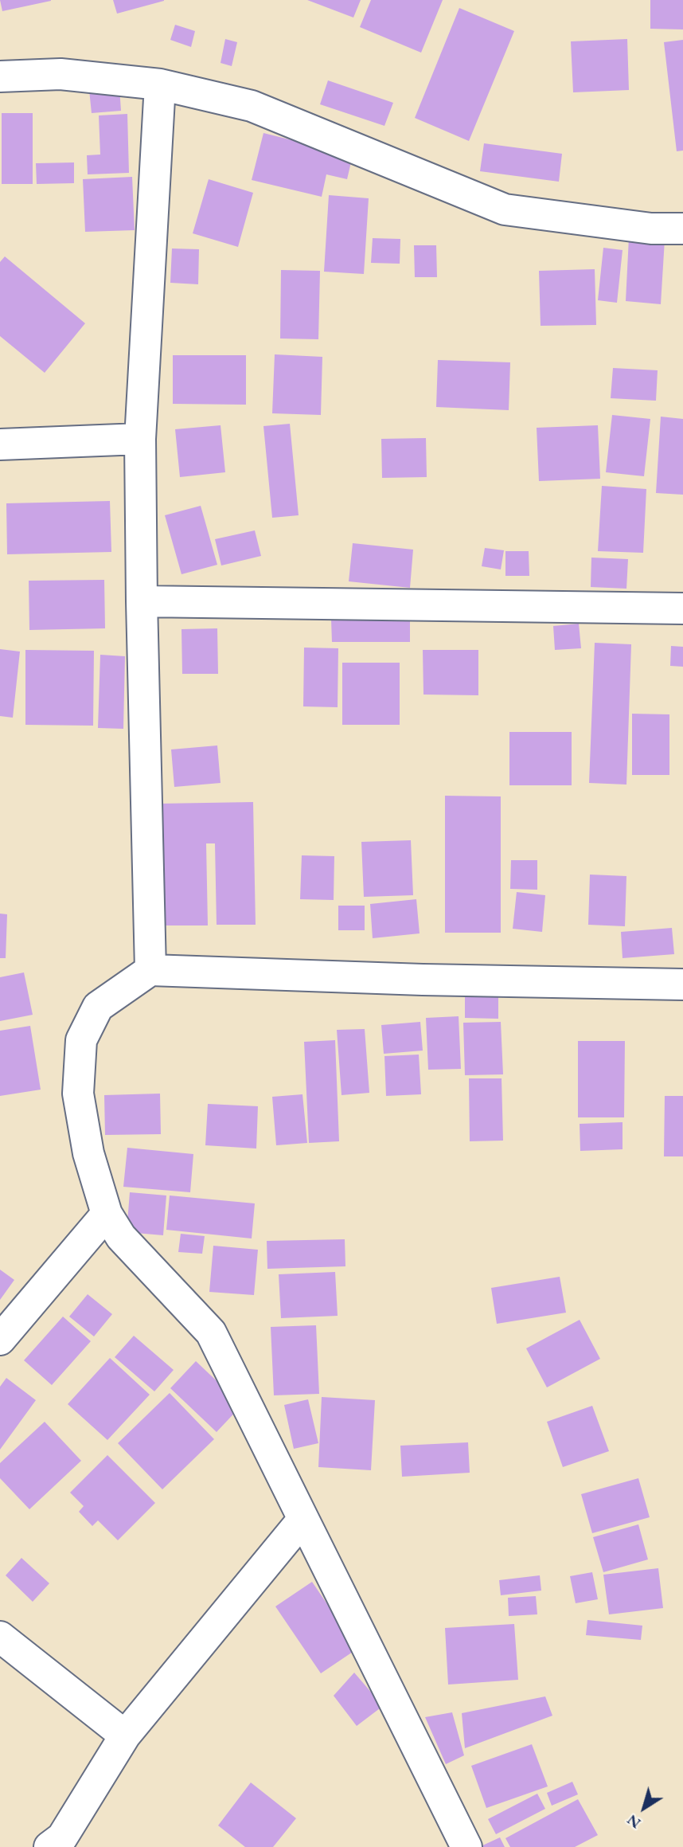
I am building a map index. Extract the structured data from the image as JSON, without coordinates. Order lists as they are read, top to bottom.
{
  "north": "bottom left"
}
